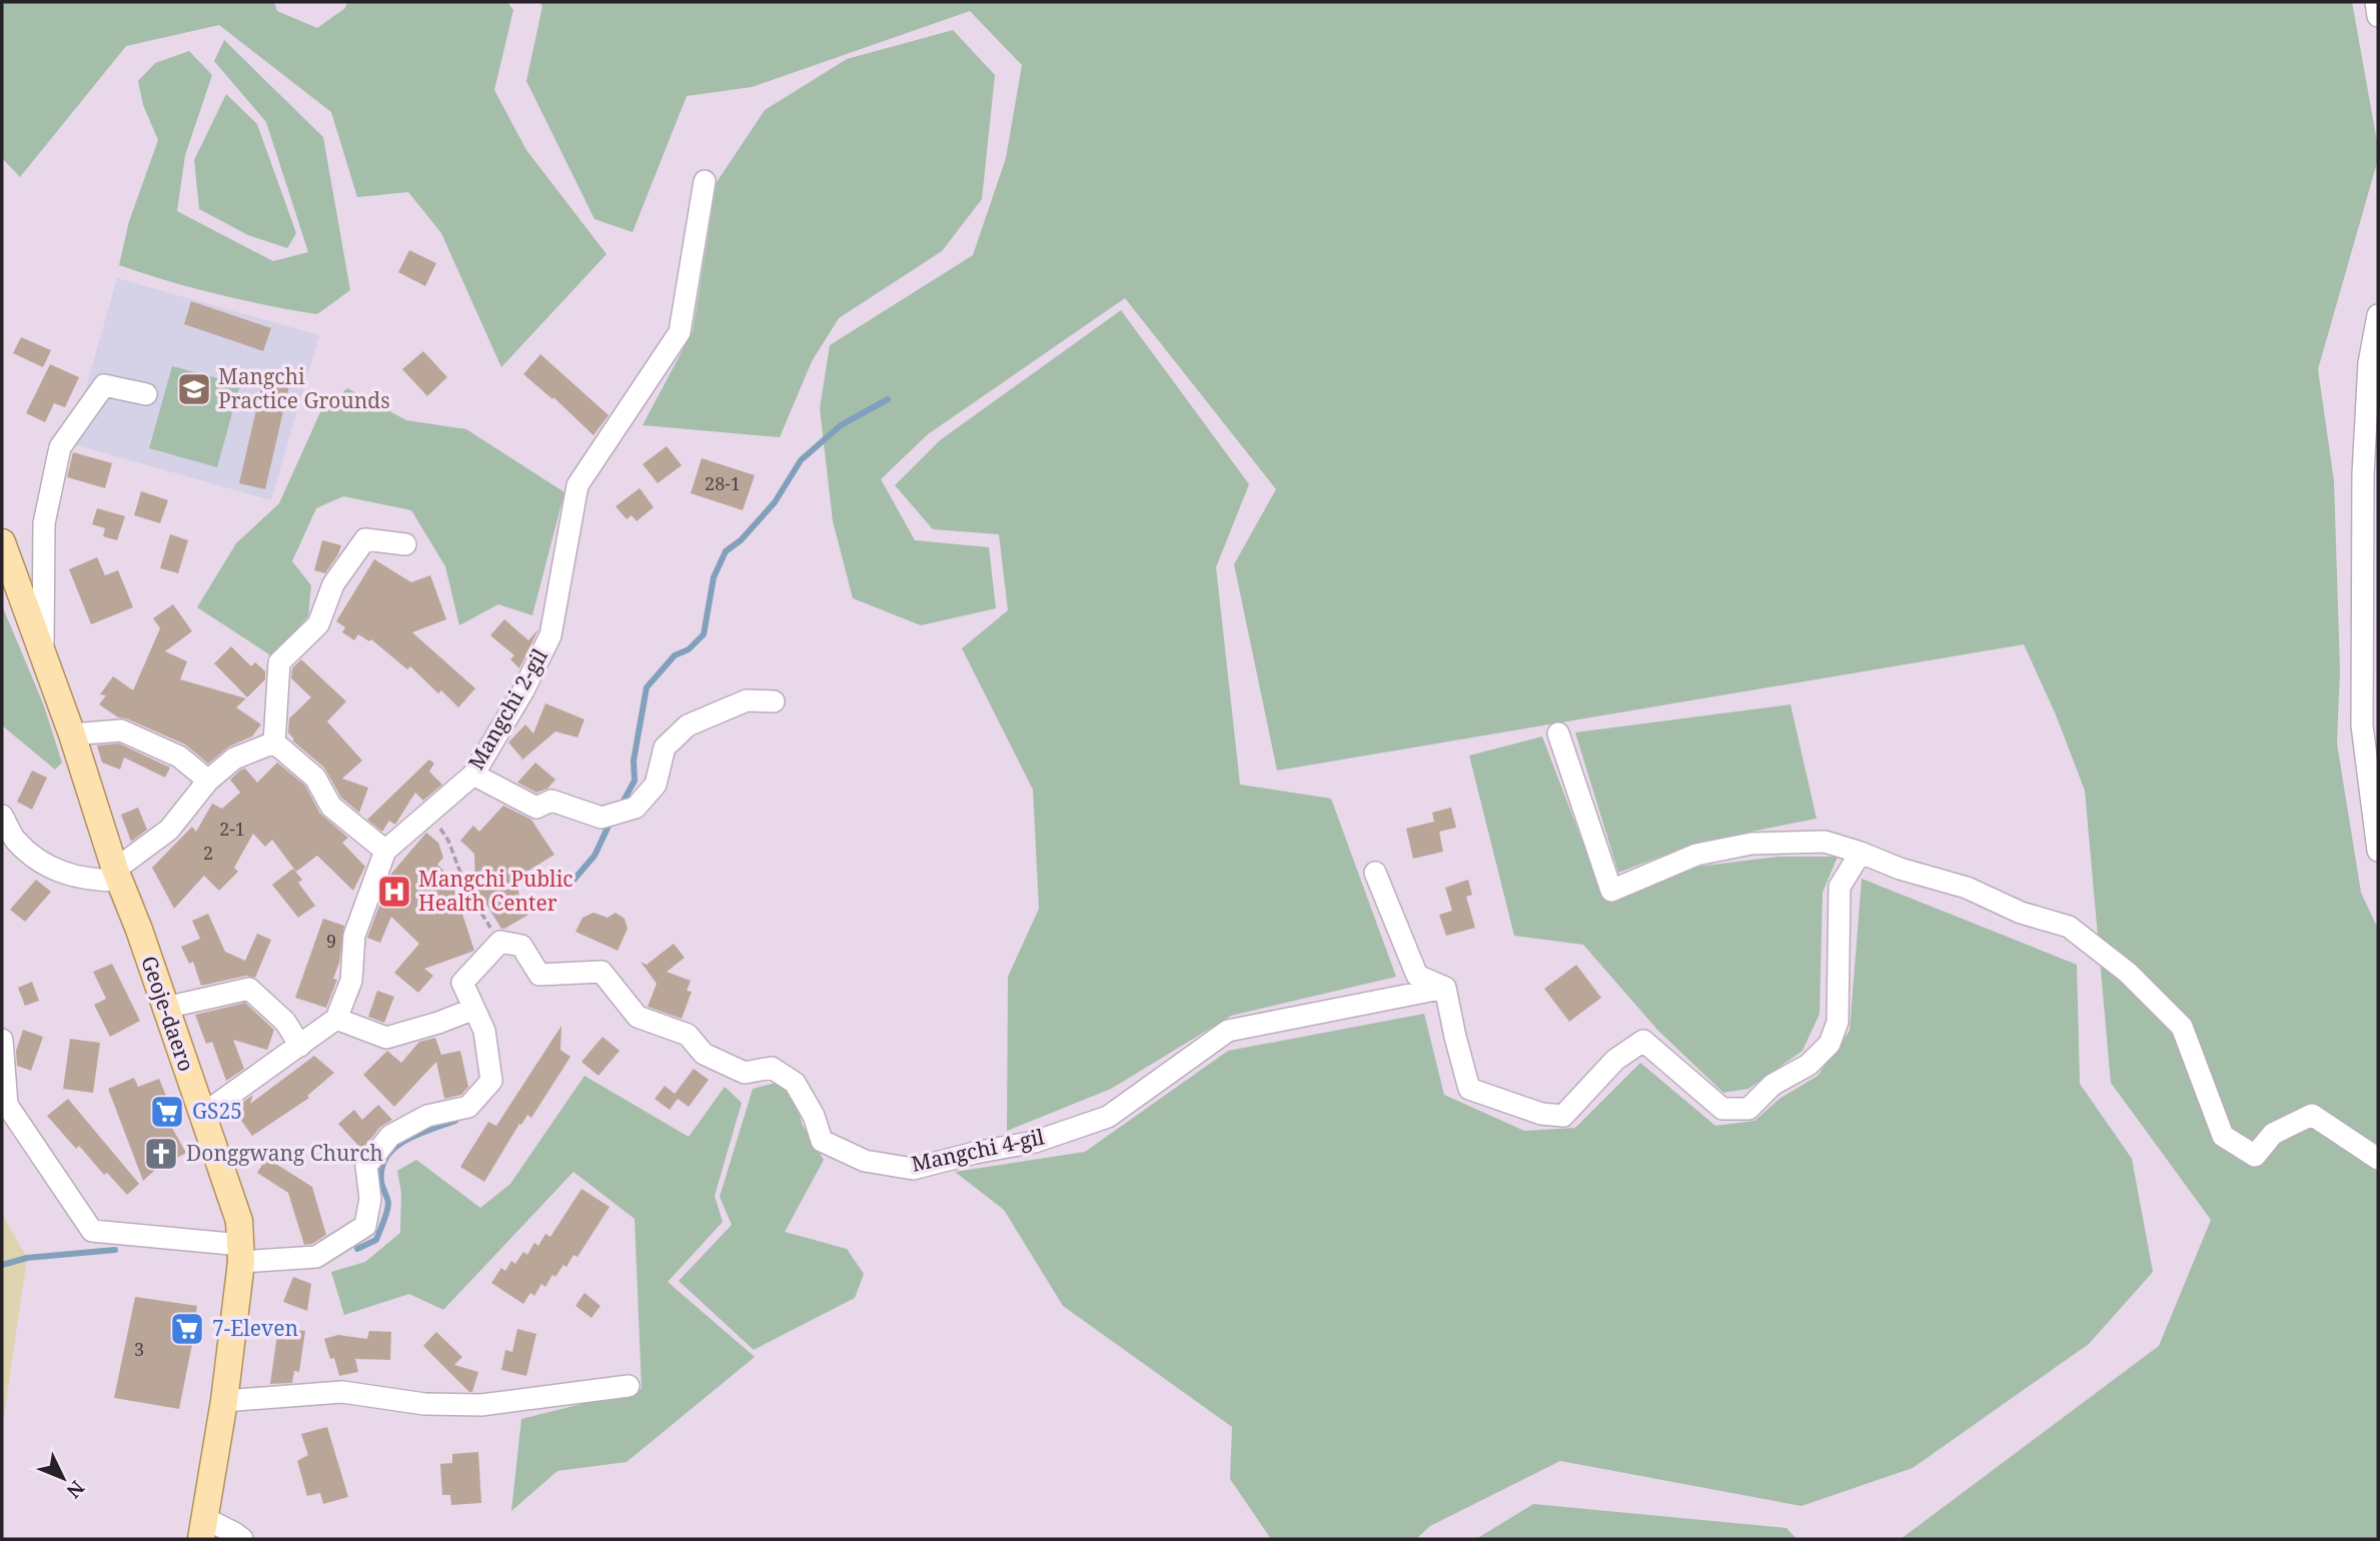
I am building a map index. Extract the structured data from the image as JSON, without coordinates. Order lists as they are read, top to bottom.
{
  "streets": {
    "main road": ["Geoje-daero"],
    "street": ["Mangchi 2-gil", "Mangchi 4-gil"]
  },
  "places": {
    "school or university": ["Mangchi Practice Grounds"],
    "hospital": ["Mangchi Public Health Center"],
    "supermarket": ["GS25", "7-Eleven"],
    "church": ["Donggwang Church"]
  },
  "house_numbers": [
    "28-1",
    "2-1",
    "2",
    "9",
    "3"
  ],
  "north": "bottom right"
}
